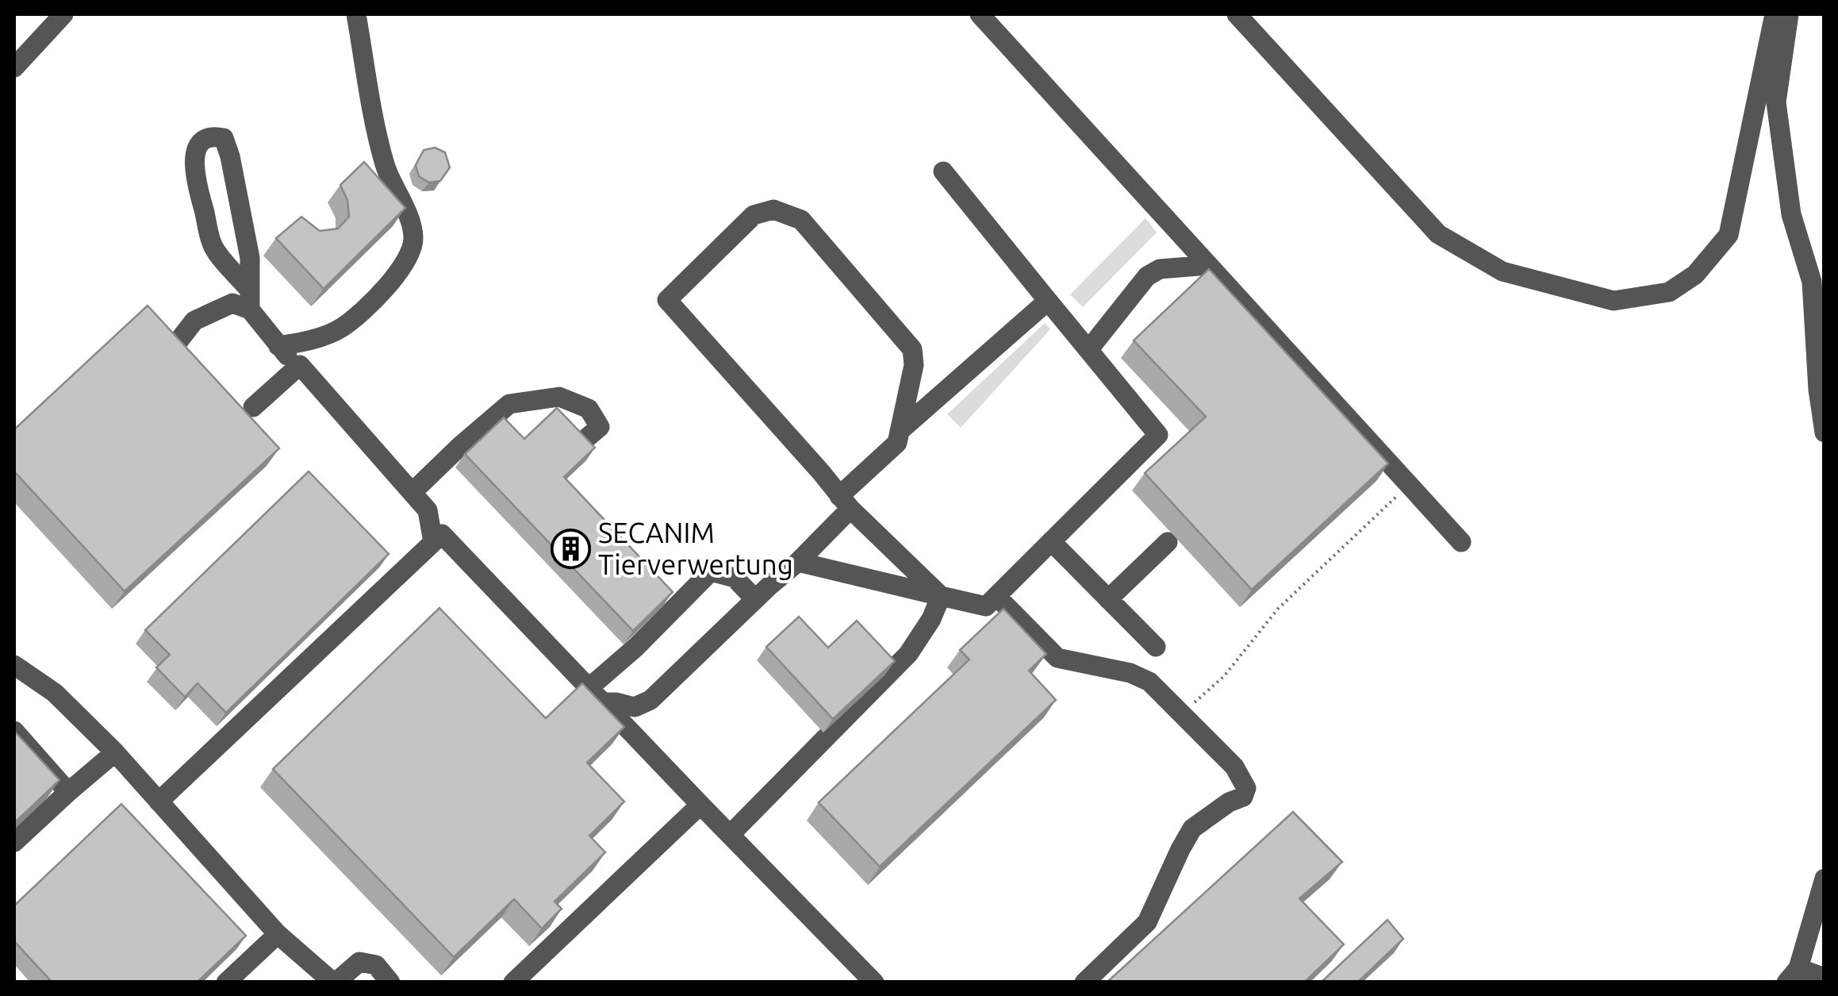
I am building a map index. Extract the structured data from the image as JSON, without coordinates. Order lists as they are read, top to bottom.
{
  "places": {
    "building": ["SECANIM Tierverwertung"]
  }
}
